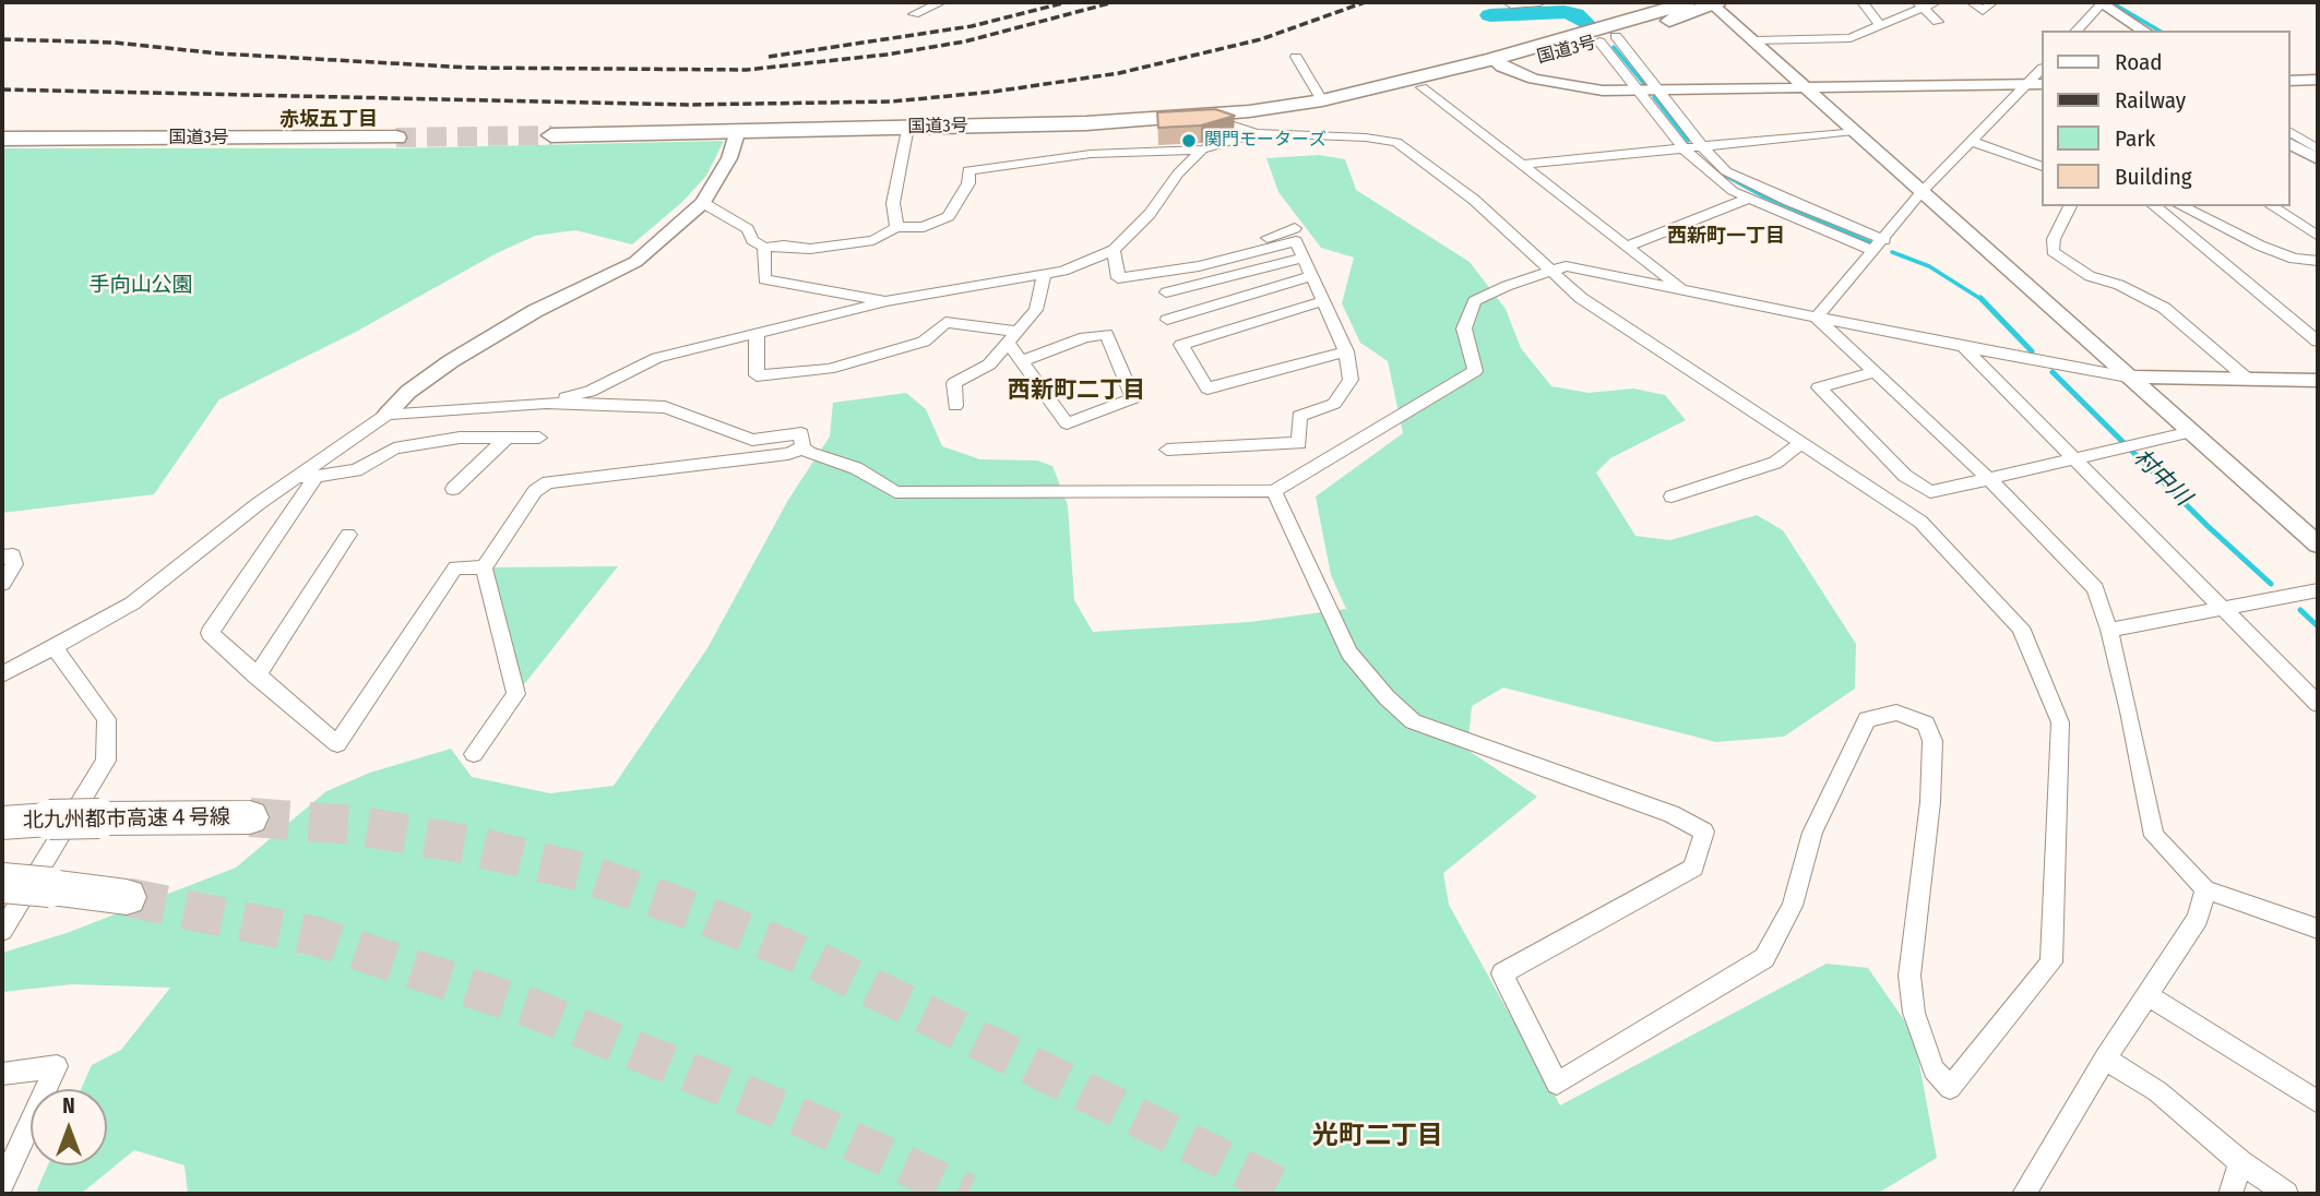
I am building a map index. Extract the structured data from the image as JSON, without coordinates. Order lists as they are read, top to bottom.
{
  "streets": {
    "highway": ["国道3号", "北九州都市高速４号線"]
  },
  "districts": [
    "赤坂五丁目",
    "西新町一丁目",
    "西新町二丁目",
    "光町二丁目"
  ],
  "water": ["村中川"],
  "parks": ["手向山公園"],
  "places": ["関門モーターズ"],
  "legend": [
    "Road",
    "Railway",
    "Park",
    "Building"
  ],
  "north": "top"
}
